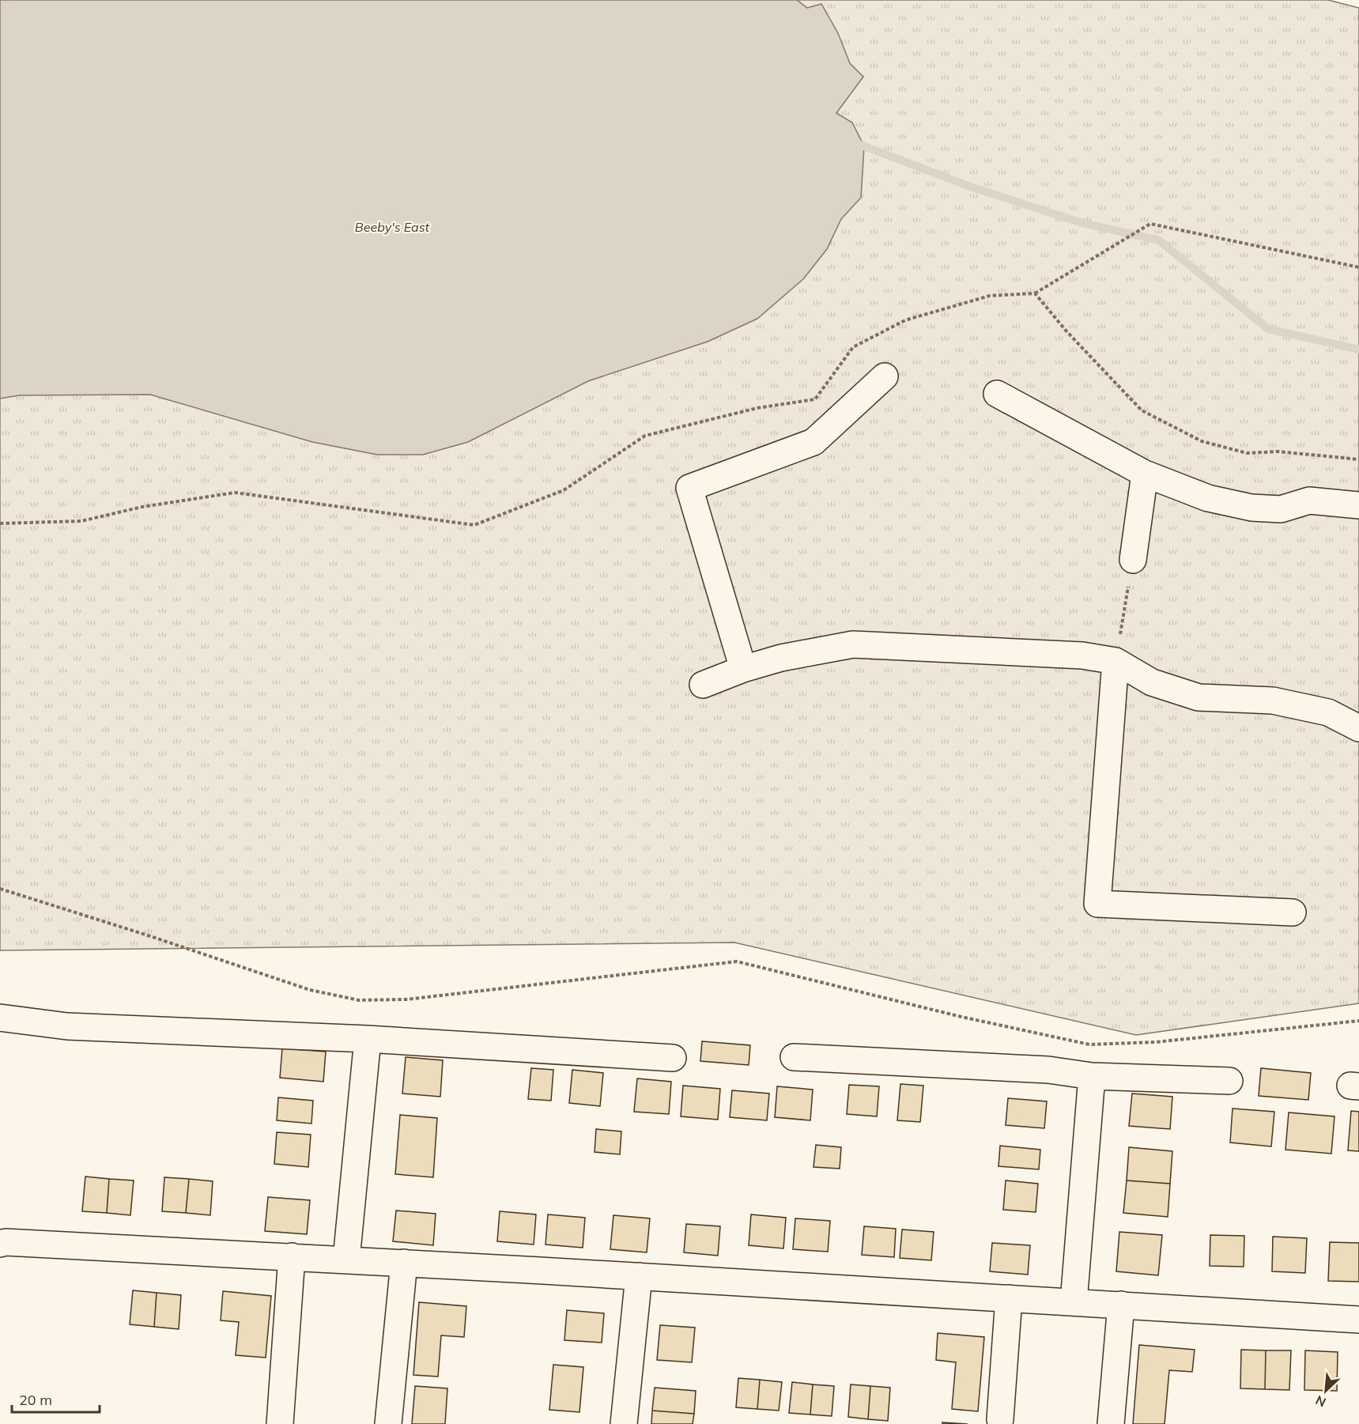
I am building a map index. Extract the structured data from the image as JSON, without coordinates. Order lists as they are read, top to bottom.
{
  "water": ["Beeby's East"],
  "scale_bar": "20 m",
  "north": "bottom left"
}
